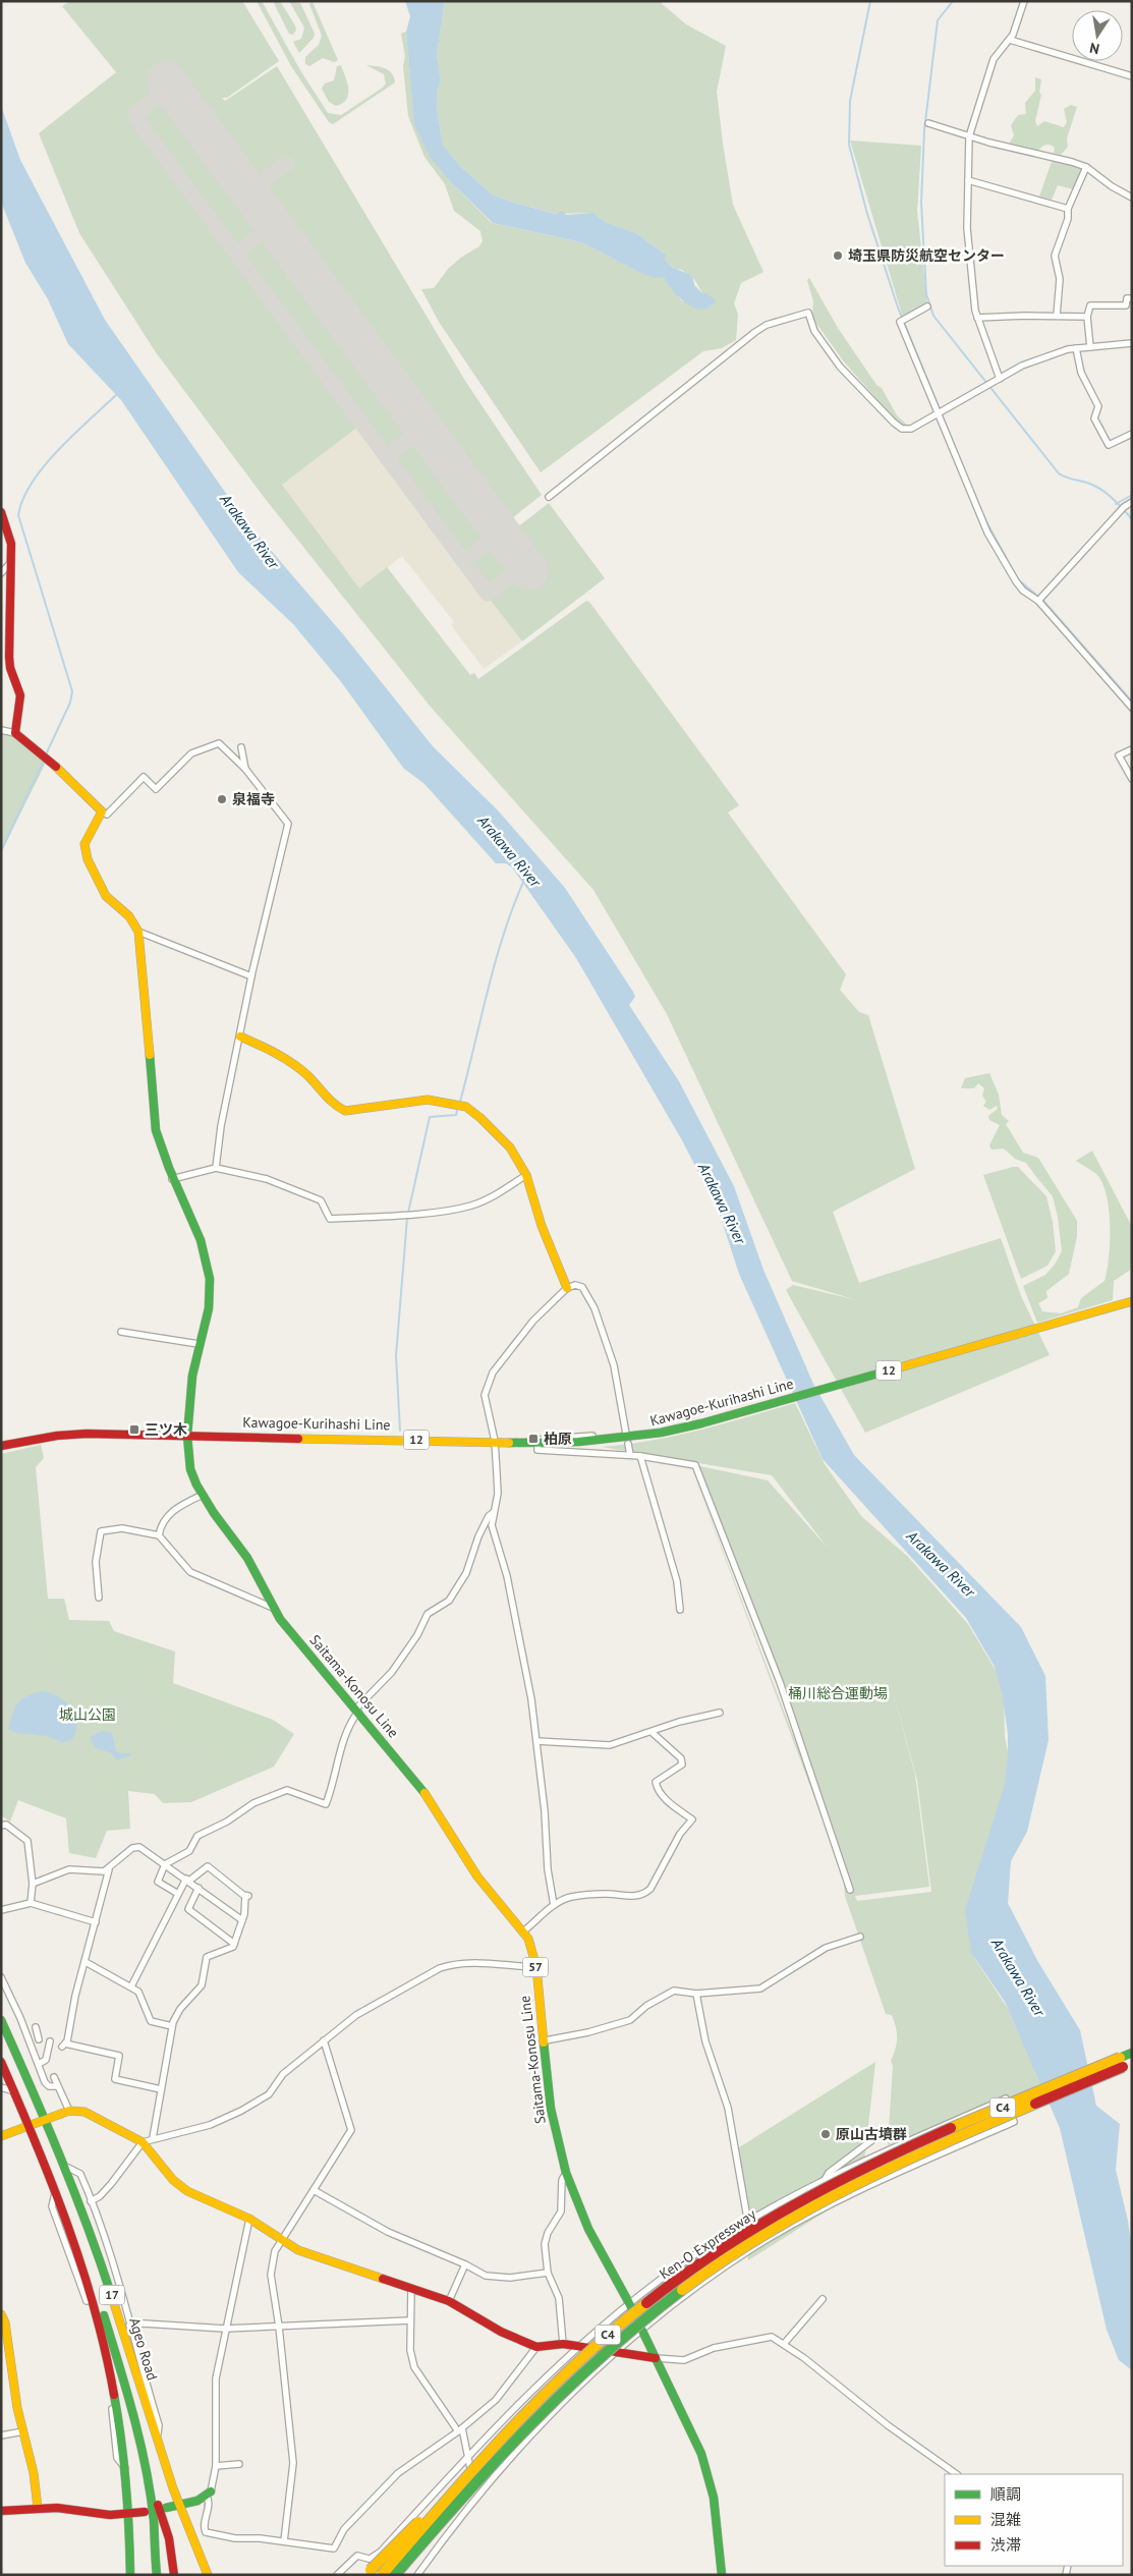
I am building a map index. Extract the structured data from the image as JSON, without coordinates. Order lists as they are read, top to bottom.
{
  "streets": {
    "main road": [
      "12",
      "Kawagoe-Kurihashi Line",
      "Saitama-Konosu Line",
      "57",
      "C4",
      "Ken-O Expressway",
      "17",
      "Ageo Road"
    ]
  },
  "crossings": [
    ["Kawagoe-Kurihashi Line", "Saitama-Konosu Line"]
  ],
  "water": ["Arakawa River"],
  "parks": ["桶川総合運動場", "城山公園"],
  "places": {
    "other": ["埼玉県防災航空センター", "泉福寺", "原山古墳群"],
    "transit": ["三ツ木", "柏原"]
  },
  "legend": ["順調", "混雑", "渋滞"],
  "north": "bottom"
}
